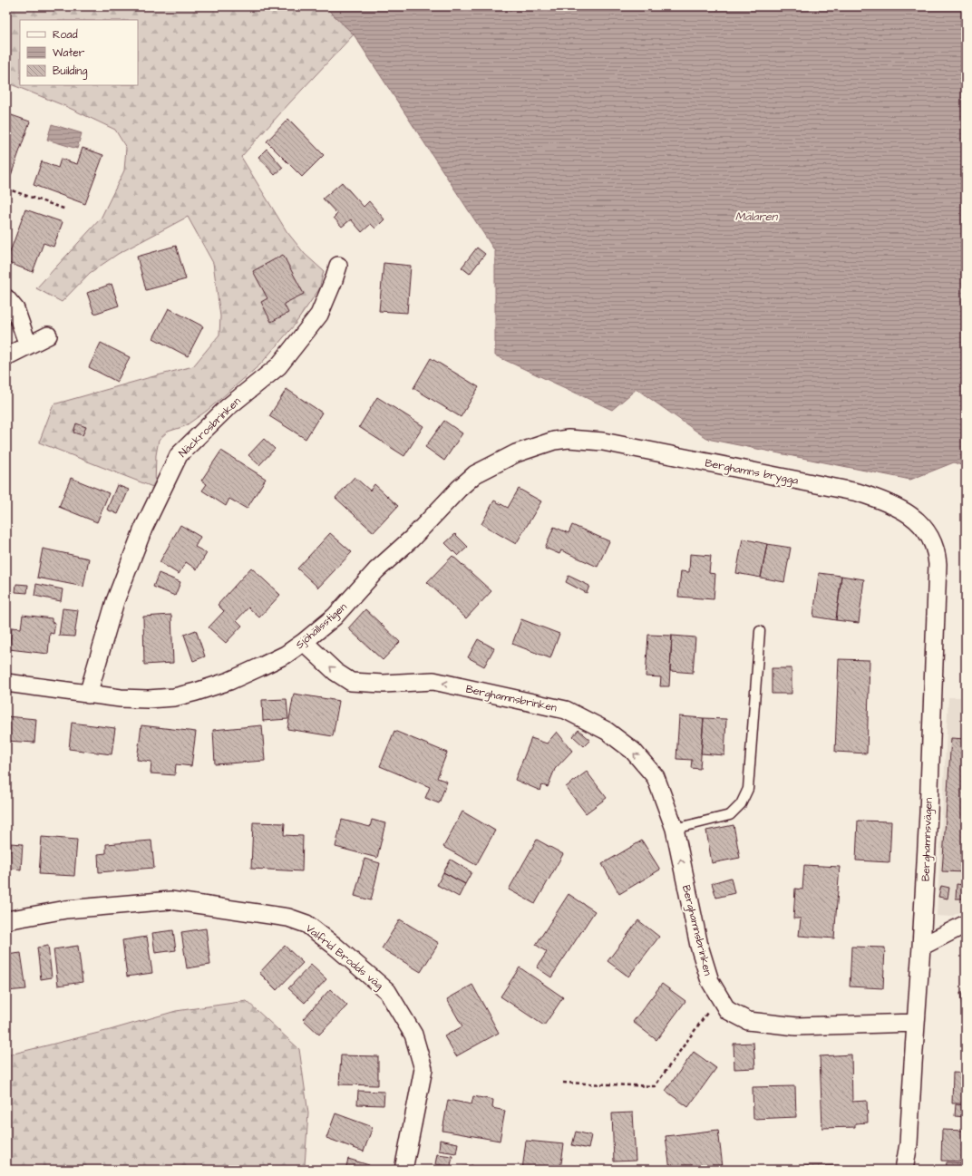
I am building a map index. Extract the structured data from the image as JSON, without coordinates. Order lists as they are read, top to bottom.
{
  "streets": {
    "street": [
      "Näckrosbrinken",
      "Berghamns brygga",
      "Sjöhällsstigen",
      "Berghamnsbrinken",
      "Berghamnsvägen",
      "Valfrid Brodds väg"
    ]
  },
  "crossings": [
    ["Näckrosbrinken", "Sjöhällsstigen"],
    ["Berghamns brygga", "Sjöhällsstigen"],
    ["Berghamns brygga", "Berghamnsvägen"],
    ["Sjöhällsstigen", "Berghamnsbrinken"],
    ["Berghamnsbrinken", "Berghamnsvägen"]
  ],
  "one_way": ["Berghamnsbrinken"],
  "water": ["Mälaren"],
  "legend": ["Road", "Water", "Building"]
}
